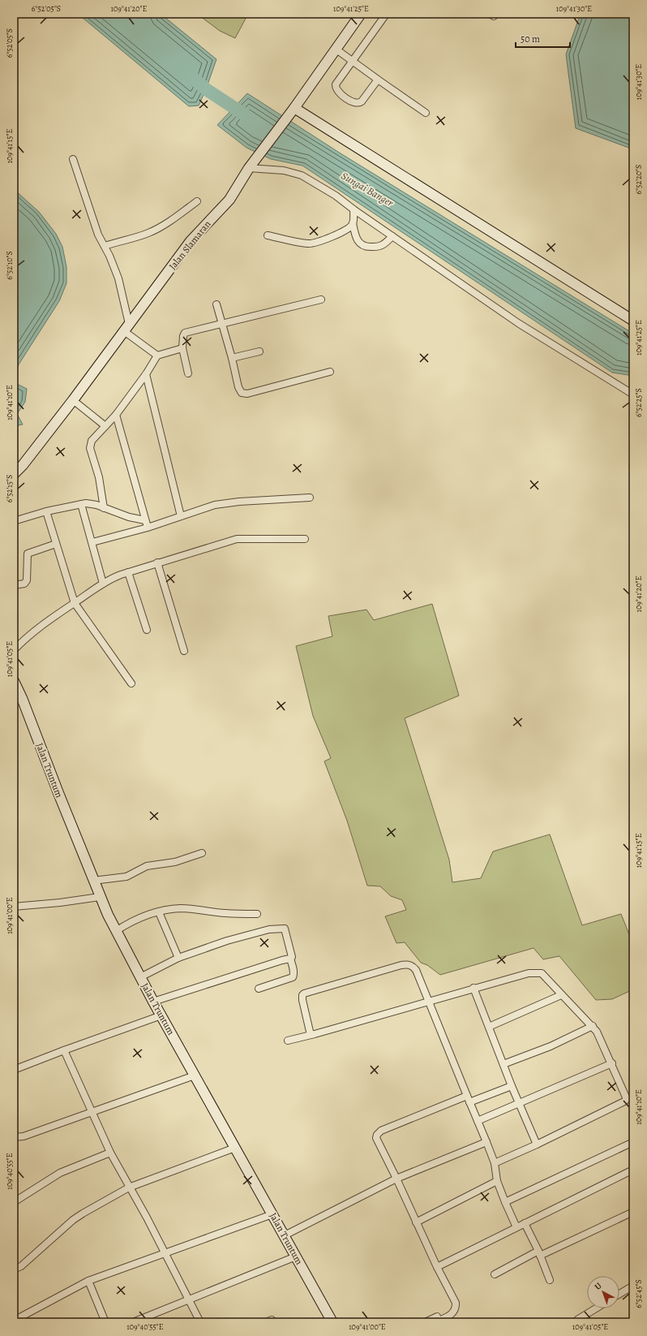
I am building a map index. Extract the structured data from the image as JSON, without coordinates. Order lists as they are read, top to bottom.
{
  "streets": {
    "street": ["Jalan Slamaran", "Jalan Truntum"]
  },
  "water": ["Sungai Banger"],
  "scale_bar": "50 m",
  "north": "top left",
  "coordinates": [
    "6°52'05\"S",
    "109°41'20\"E",
    "109°41'25\"E",
    "109°41'30\"E",
    "109°41'15\"E",
    "6°52'20\"S",
    "6°52'10\"S",
    "6°52'25\"S",
    "109°41'10\"E",
    "6°52'15\"S",
    "109°41'05\"E",
    "109°41'00\"E",
    "109°40'55\"E",
    "6°52'45\"S"
  ]
}
